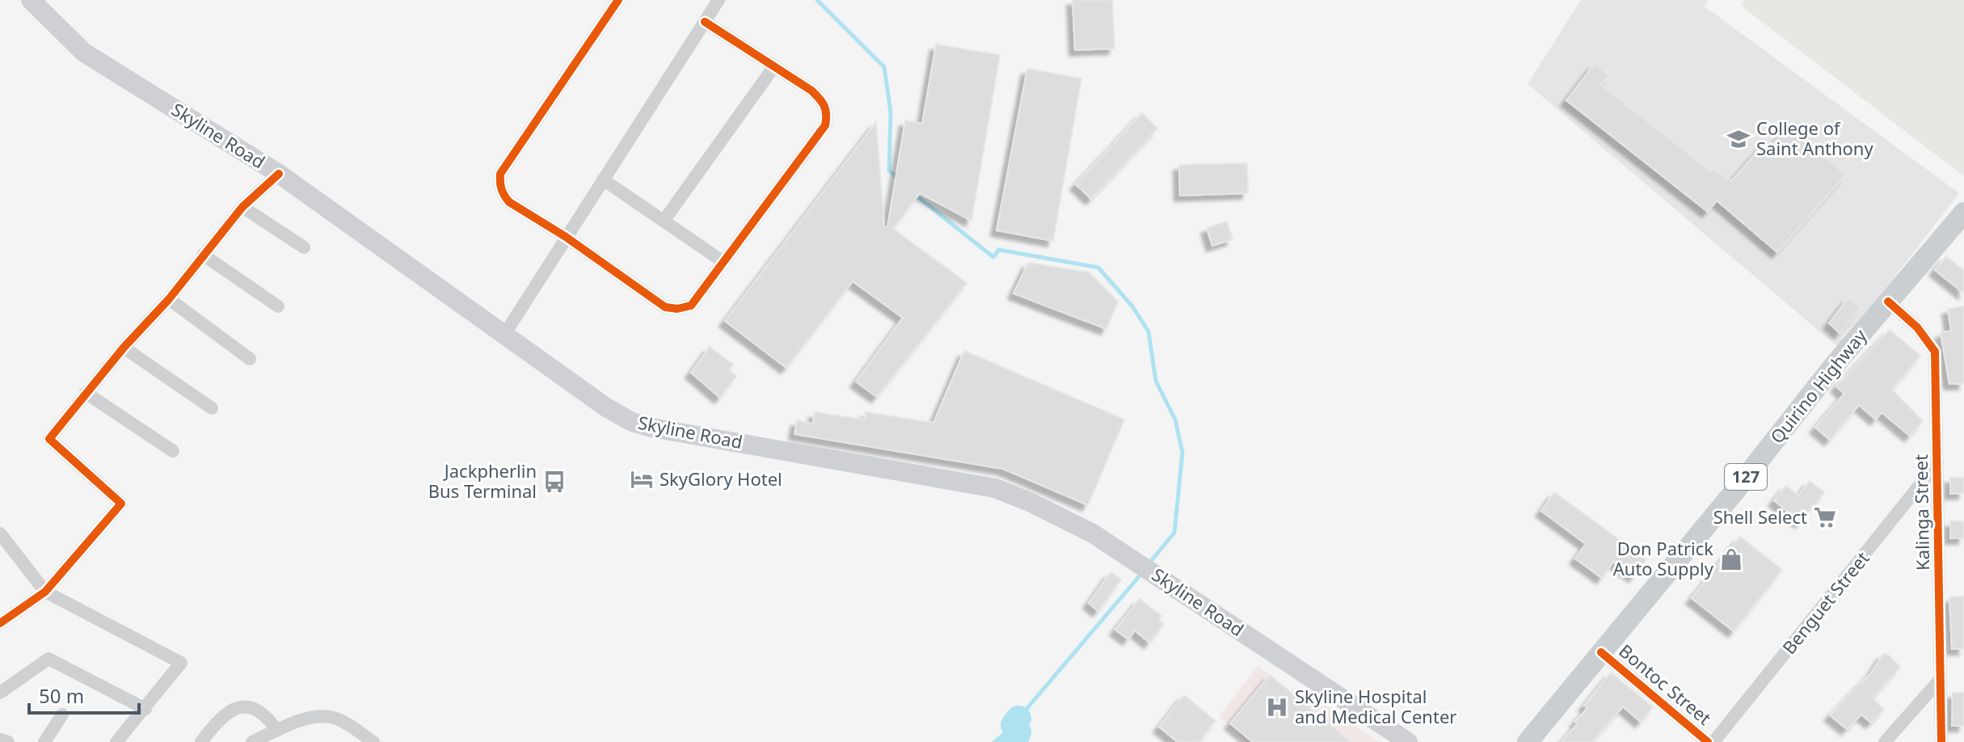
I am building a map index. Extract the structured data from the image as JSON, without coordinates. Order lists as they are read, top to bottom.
{
  "streets": {
    "main road": ["Skyline Road", "Quirino Highway", "127"],
    "street": ["Kalinga Street", "Benguet Street", "Bontoc Street"]
  },
  "crossings": [
    ["Quirino Highway", "Kalinga Street"],
    ["Quirino Highway", "Bontoc Street"],
    ["Kalinga Street", "Benguet Street"]
  ],
  "places": {
    "school or university": ["College of Saint Anthony"],
    "hotel": ["SkyGlory Hotel"],
    "bus stop": ["Jackpherlin Bus Terminal"],
    "supermarket": ["Shell Select"],
    "shop": ["Don Patrick Auto Supply"],
    "hospital": ["Skyline Hospital and Medical Center"]
  },
  "scale_bar": "50 m"
}
